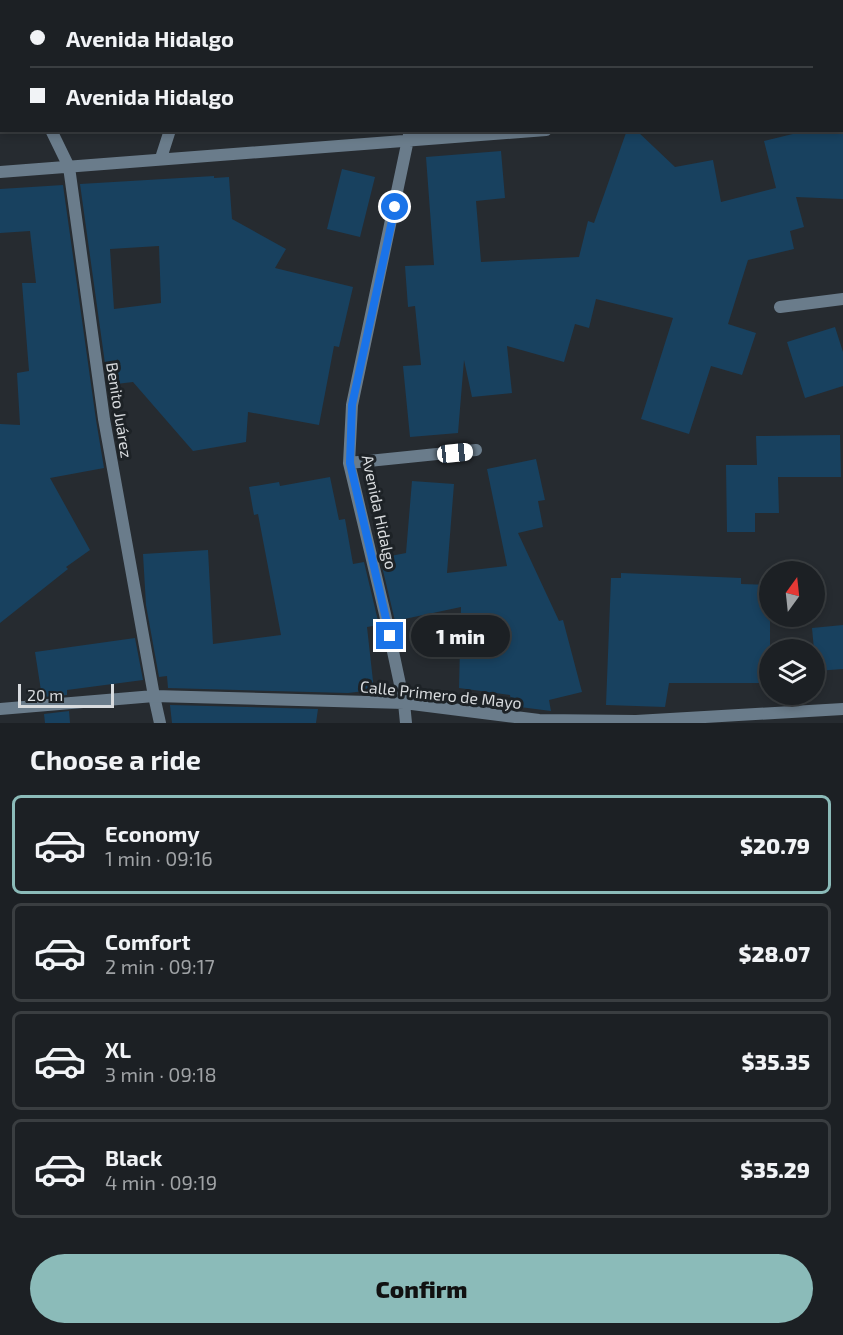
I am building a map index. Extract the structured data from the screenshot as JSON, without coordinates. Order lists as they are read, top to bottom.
{
  "streets": {
    "street": ["Benito Juárez", "Avenida Hidalgo", "Calle Primero de Mayo"]
  },
  "crossings": [
    ["Benito Juárez", "Calle Primero de Mayo"],
    ["Avenida Hidalgo", "Calle Primero de Mayo"]
  ],
  "scale_bar": "20 m",
  "north": "top",
  "page": {
    "banner": ["Avenida Hidalgo", "Avenida Hidalgo"],
    "bubble": "1 min",
    "scale": "20 m",
    "heading": "Choose a ride",
    "list": [
      {
        "name": "Economy",
        "note": "1 min · 09:16",
        "value": "$20.79"
      },
      {
        "name": "Comfort",
        "note": "2 min · 09:17",
        "value": "$28.07"
      },
      {
        "name": "XL",
        "note": "3 min · 09:18",
        "value": "$35.35"
      },
      {
        "name": "Black",
        "note": "4 min · 09:19",
        "value": "$35.29"
      }
    ],
    "buttons": "Confirm"
  }
}
